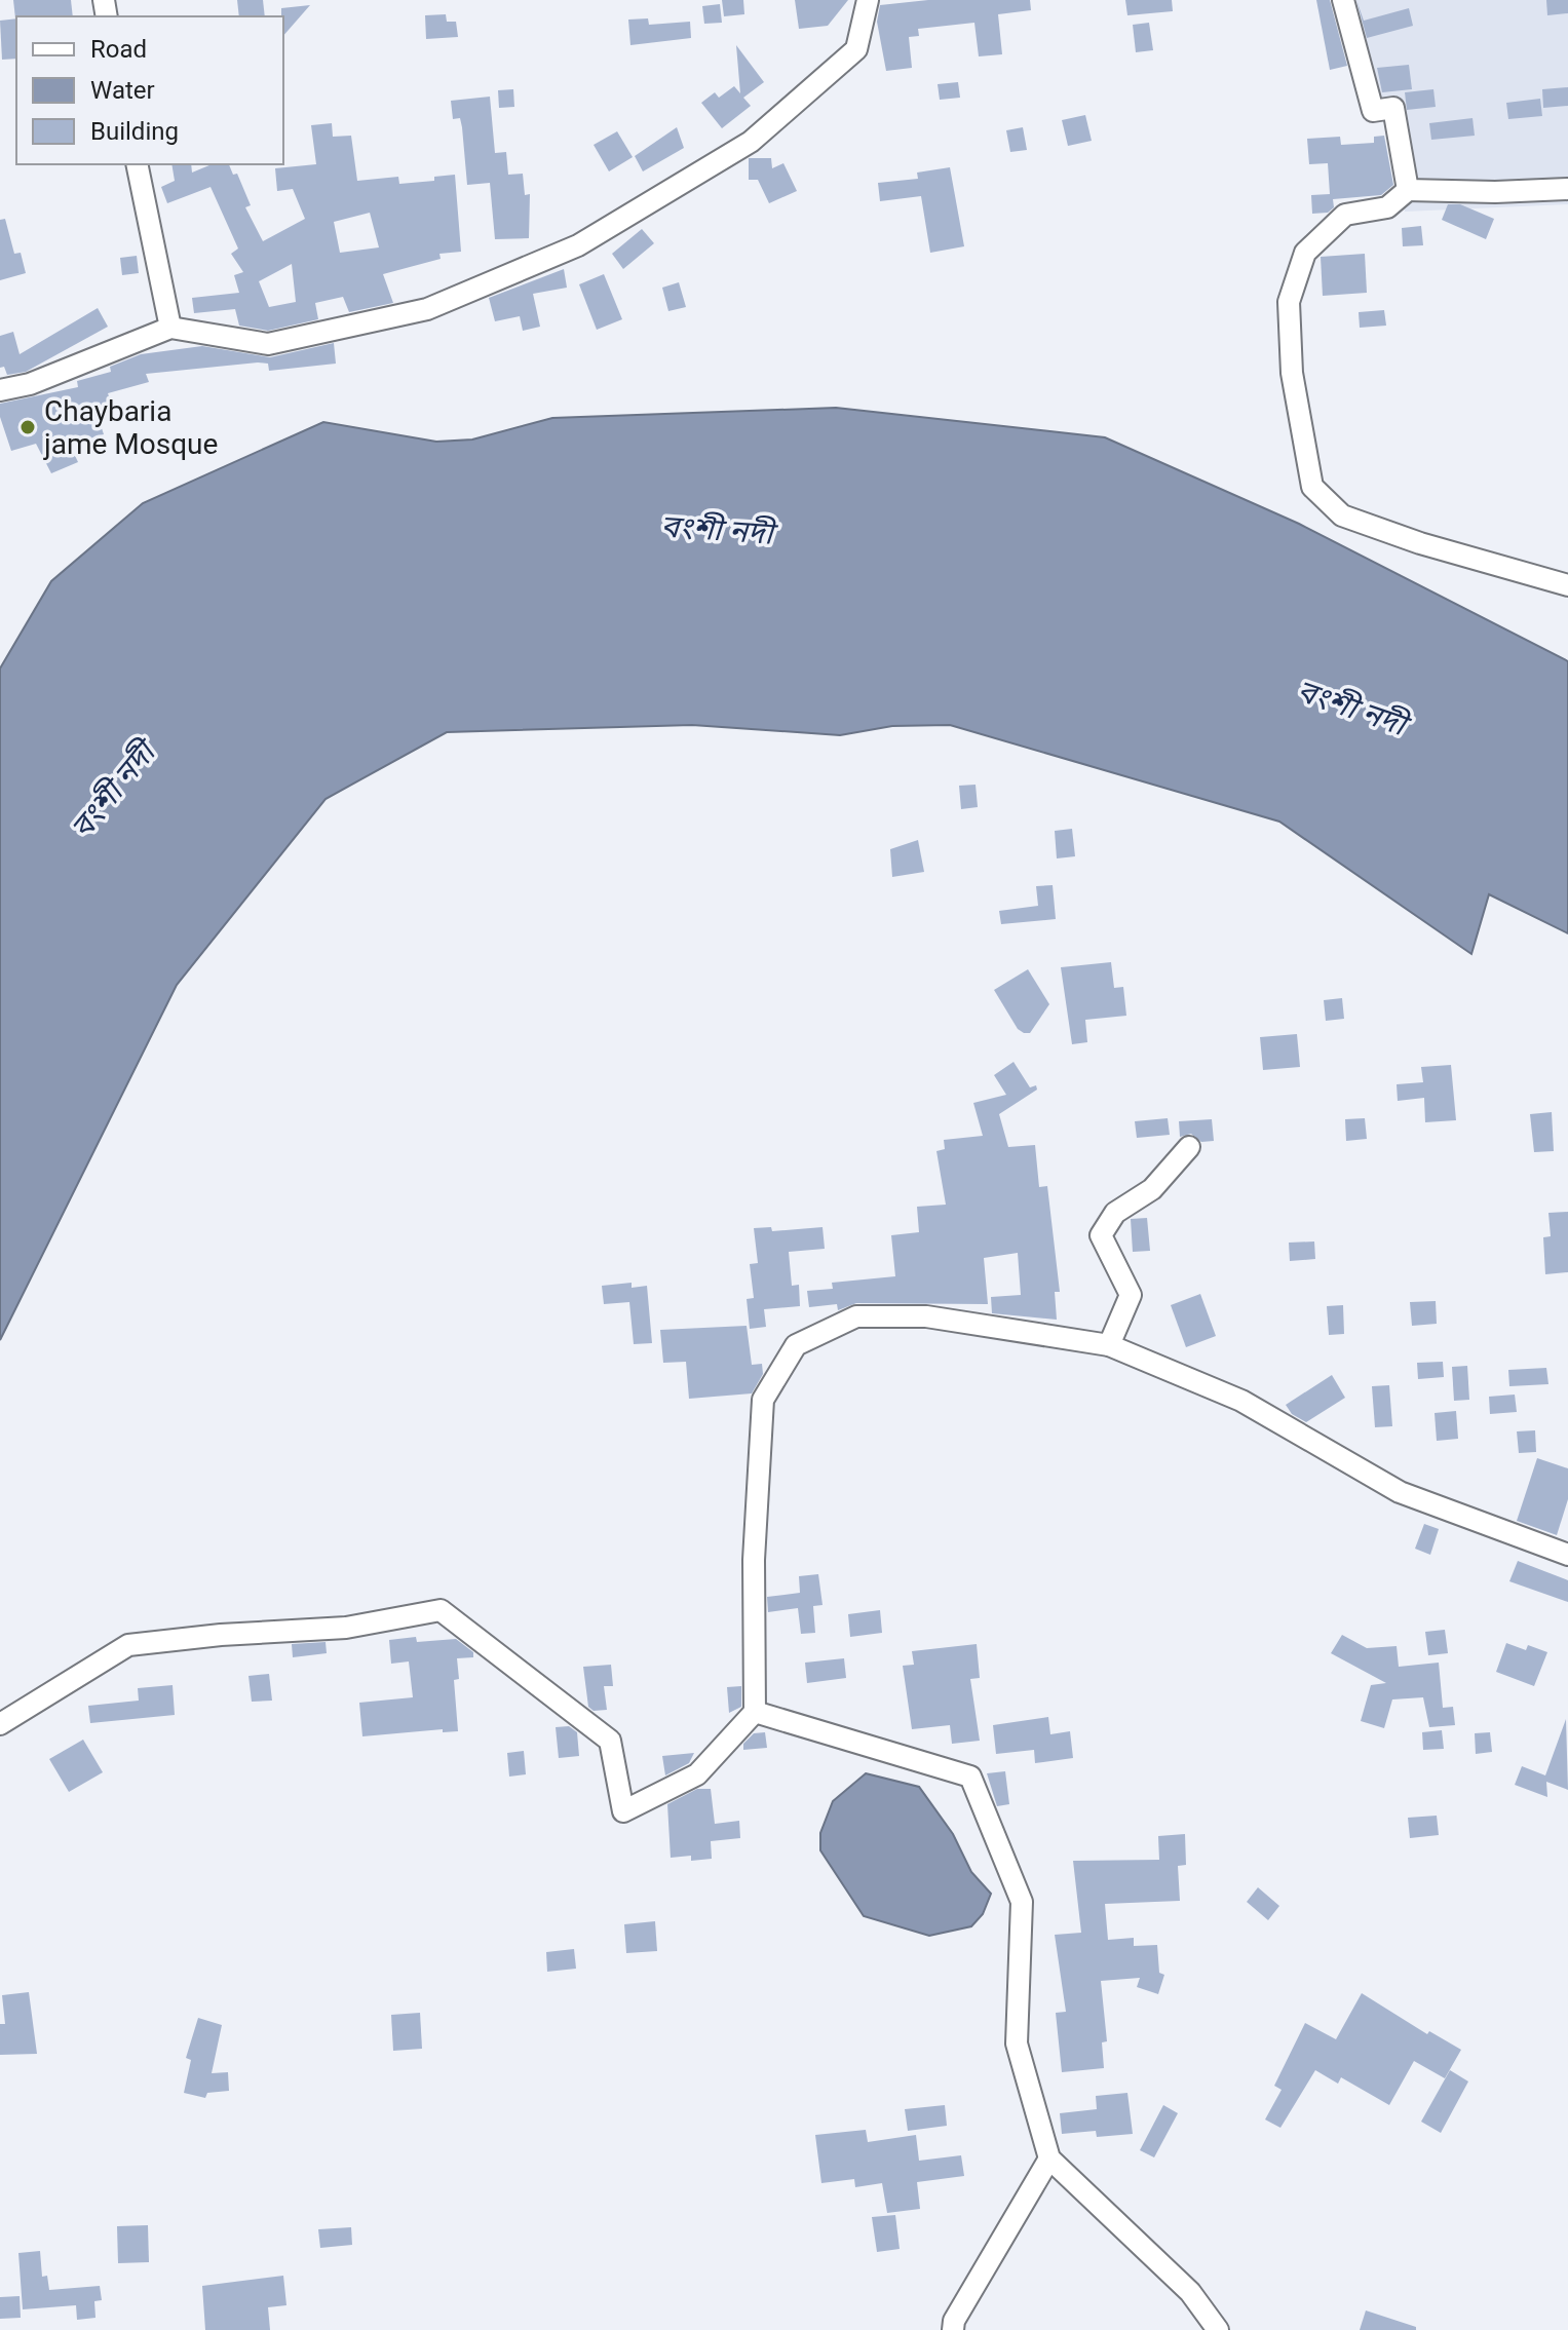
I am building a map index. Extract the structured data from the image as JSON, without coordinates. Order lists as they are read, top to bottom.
{
  "water": ["বংশী নদী"],
  "places": ["Chaybaria jame Mosque"],
  "legend": ["Road", "Water", "Building"]
}
